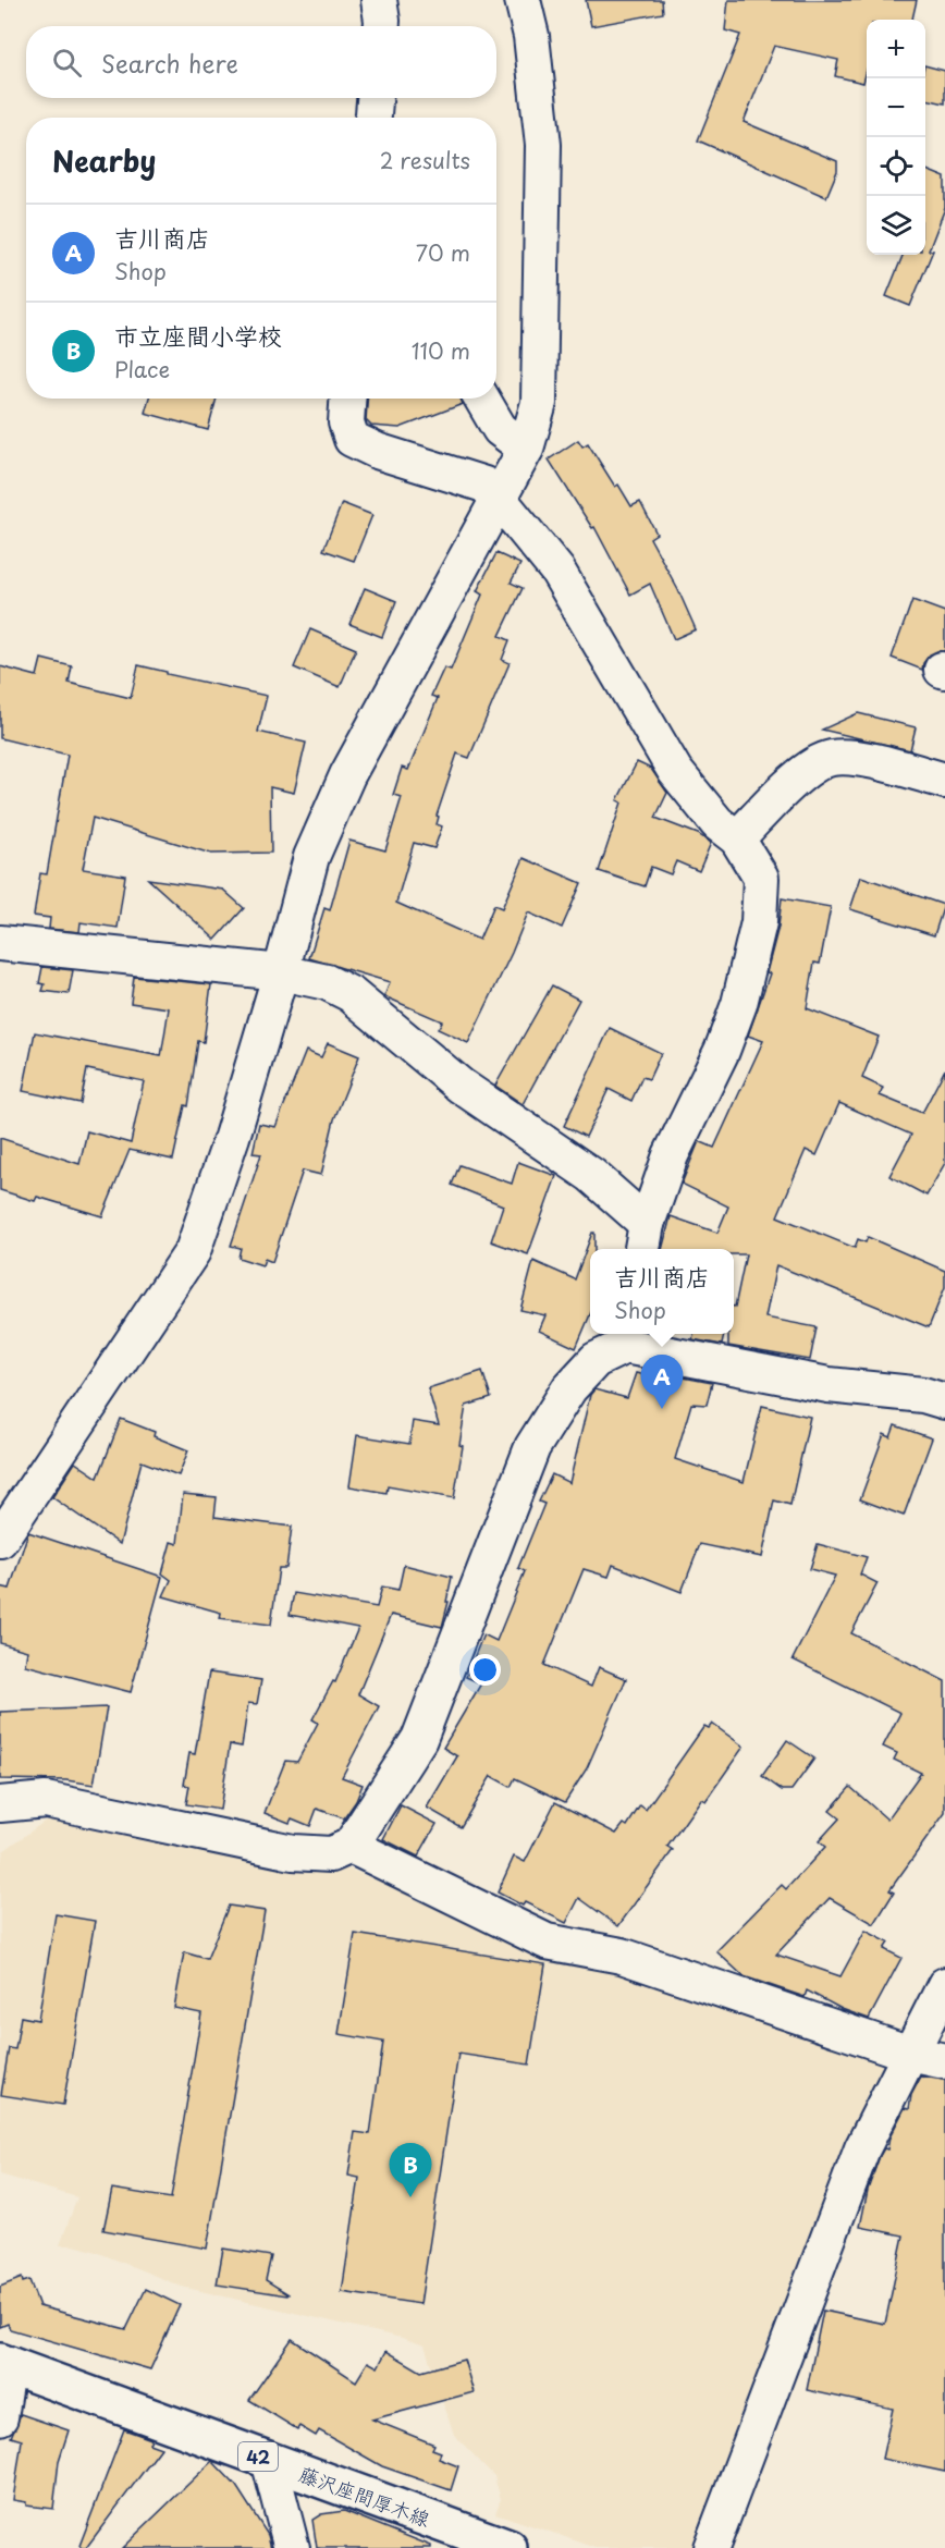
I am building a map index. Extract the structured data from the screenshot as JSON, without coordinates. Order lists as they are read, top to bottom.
{
  "streets": {
    "main road": ["42", "藤沢座間厚木線"]
  },
  "page": {
    "map_buttons": ["+", "−"],
    "search": "Search here",
    "heading": ["Nearby", "2 results"],
    "list": [
      {
        "mark": "A",
        "name": "吉川商店",
        "note": "Shop",
        "value": "70 m"
      },
      {
        "mark": "B",
        "name": "市立座間小学校",
        "note": "Place",
        "value": "110 m"
      }
    ],
    "popup": ["吉川商店", "Shop"],
    "pins": ["A", "B"]
  }
}
